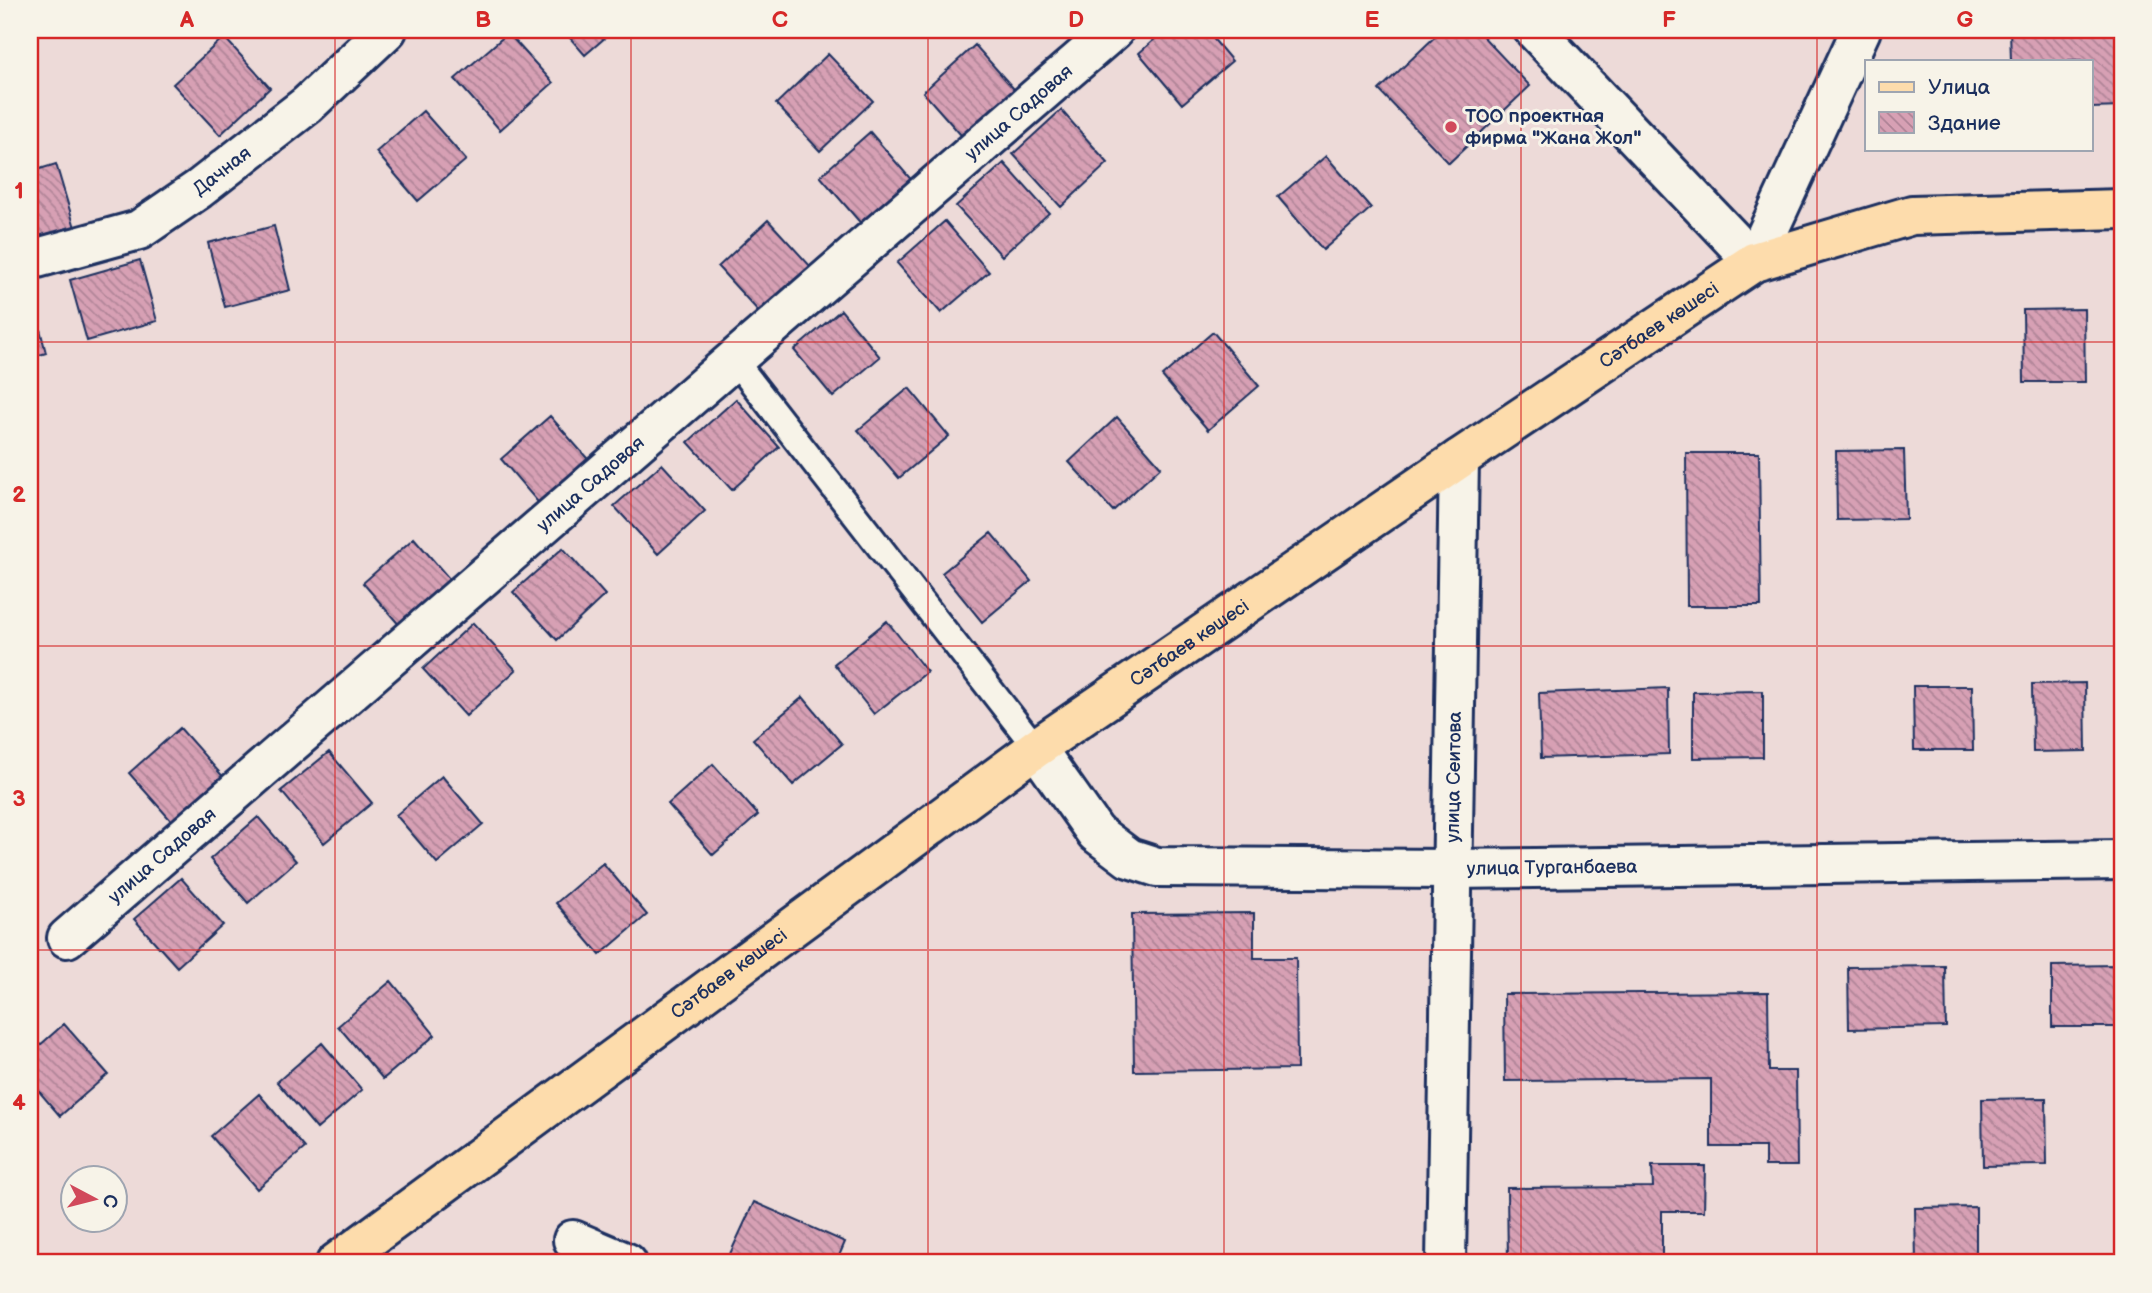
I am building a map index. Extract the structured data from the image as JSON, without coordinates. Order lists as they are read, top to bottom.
{
  "streets": {
    "main road": ["Сәтбаев көшесі"],
    "street": [
      "улица Садовая",
      "Дачная",
      "улица Сеитова",
      "улица Турганбаева"
    ]
  },
  "crossings": [
    ["Сәтбаев көшесі", "улица Сеитова"],
    ["Сәтбаев көшесі", "улица Турганбаева"],
    ["улица Сеитова", "улица Турганбаева"]
  ],
  "places": ["ТОО проектная фирма \"Жана Жол\""],
  "legend": ["Улица", "Здание"],
  "north": "right",
  "grid": {
    "columns": [
      "A",
      "B",
      "C",
      "D",
      "E",
      "F",
      "G"
    ],
    "rows": [
      "1",
      "2",
      "3",
      "4"
    ]
  }
}
